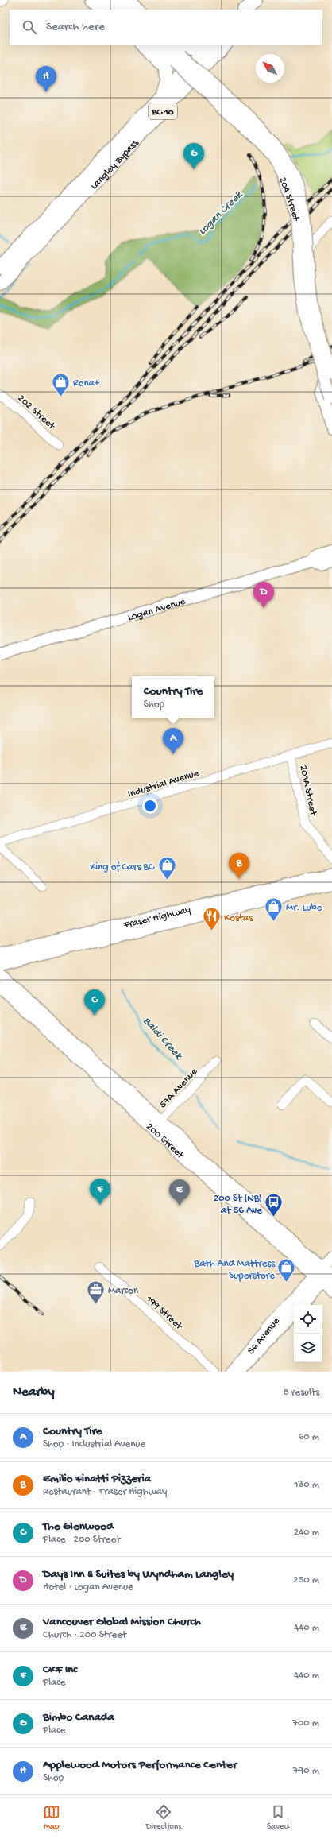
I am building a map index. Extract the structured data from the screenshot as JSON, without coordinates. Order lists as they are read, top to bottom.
{
  "streets": {
    "highway": ["BC 10", "Langley Bypass"],
    "main road": [
      "204 Street",
      "Logan Avenue",
      "Fraser Highway",
      "200 Street",
      "56 Avenue"
    ],
    "street": [
      "202 Street",
      "Industrial Avenue",
      "201A Street",
      "57A Avenue",
      "199 Street"
    ]
  },
  "crossings": [
    ["Industrial Avenue", "201A Street"],
    ["57A Avenue", "200 Street"],
    ["200 Street", "56 Avenue"]
  ],
  "water": ["Logan Creek", "Baldi Creek"],
  "places": {
    "shop": [
      "Rona+",
      "King of Cars BC",
      "Mr. Lube",
      "Bath And Mattress Superstore"
    ],
    "restaurant": ["Kostas"],
    "bus stop": ["200 St (NB) at 56 Ave"],
    "office": ["Marcon"]
  },
  "north": "top left",
  "page": {
    "search": "Search here",
    "pins": [
      "H",
      "G",
      "D",
      "A",
      "B",
      "C",
      "F",
      "E"
    ],
    "popup": ["Country Tire", "Shop"],
    "heading": ["Nearby", "8 results"],
    "list": [
      {
        "mark": "A",
        "name": "Country Tire",
        "note": "Shop · Industrial Avenue",
        "value": "60 m"
      },
      {
        "mark": "B",
        "name": "Emilio Finatti Pizzeria",
        "note": "Restaurant · Fraser Highway",
        "value": "130 m"
      },
      {
        "mark": "C",
        "name": "The Glenwood",
        "note": "Place · 200 Street",
        "value": "240 m"
      },
      {
        "mark": "D",
        "name": "Days Inn & Suites by Wyndham Langley",
        "note": "Hotel · Logan Avenue",
        "value": "250 m"
      },
      {
        "mark": "E",
        "name": "Vancouver Global Mission Church",
        "note": "Church · 200 Street",
        "value": "440 m"
      },
      {
        "mark": "F",
        "name": "CKF Inc",
        "note": "Place",
        "value": "440 m"
      },
      {
        "mark": "G",
        "name": "Bimbo Canada",
        "note": "Place",
        "value": "700 m"
      },
      {
        "mark": "H",
        "name": "Applewood Motors Performance Center",
        "note": "Shop",
        "value": "790 m"
      }
    ],
    "nav": ["Map", "Directions", "Saved"]
  }
}
